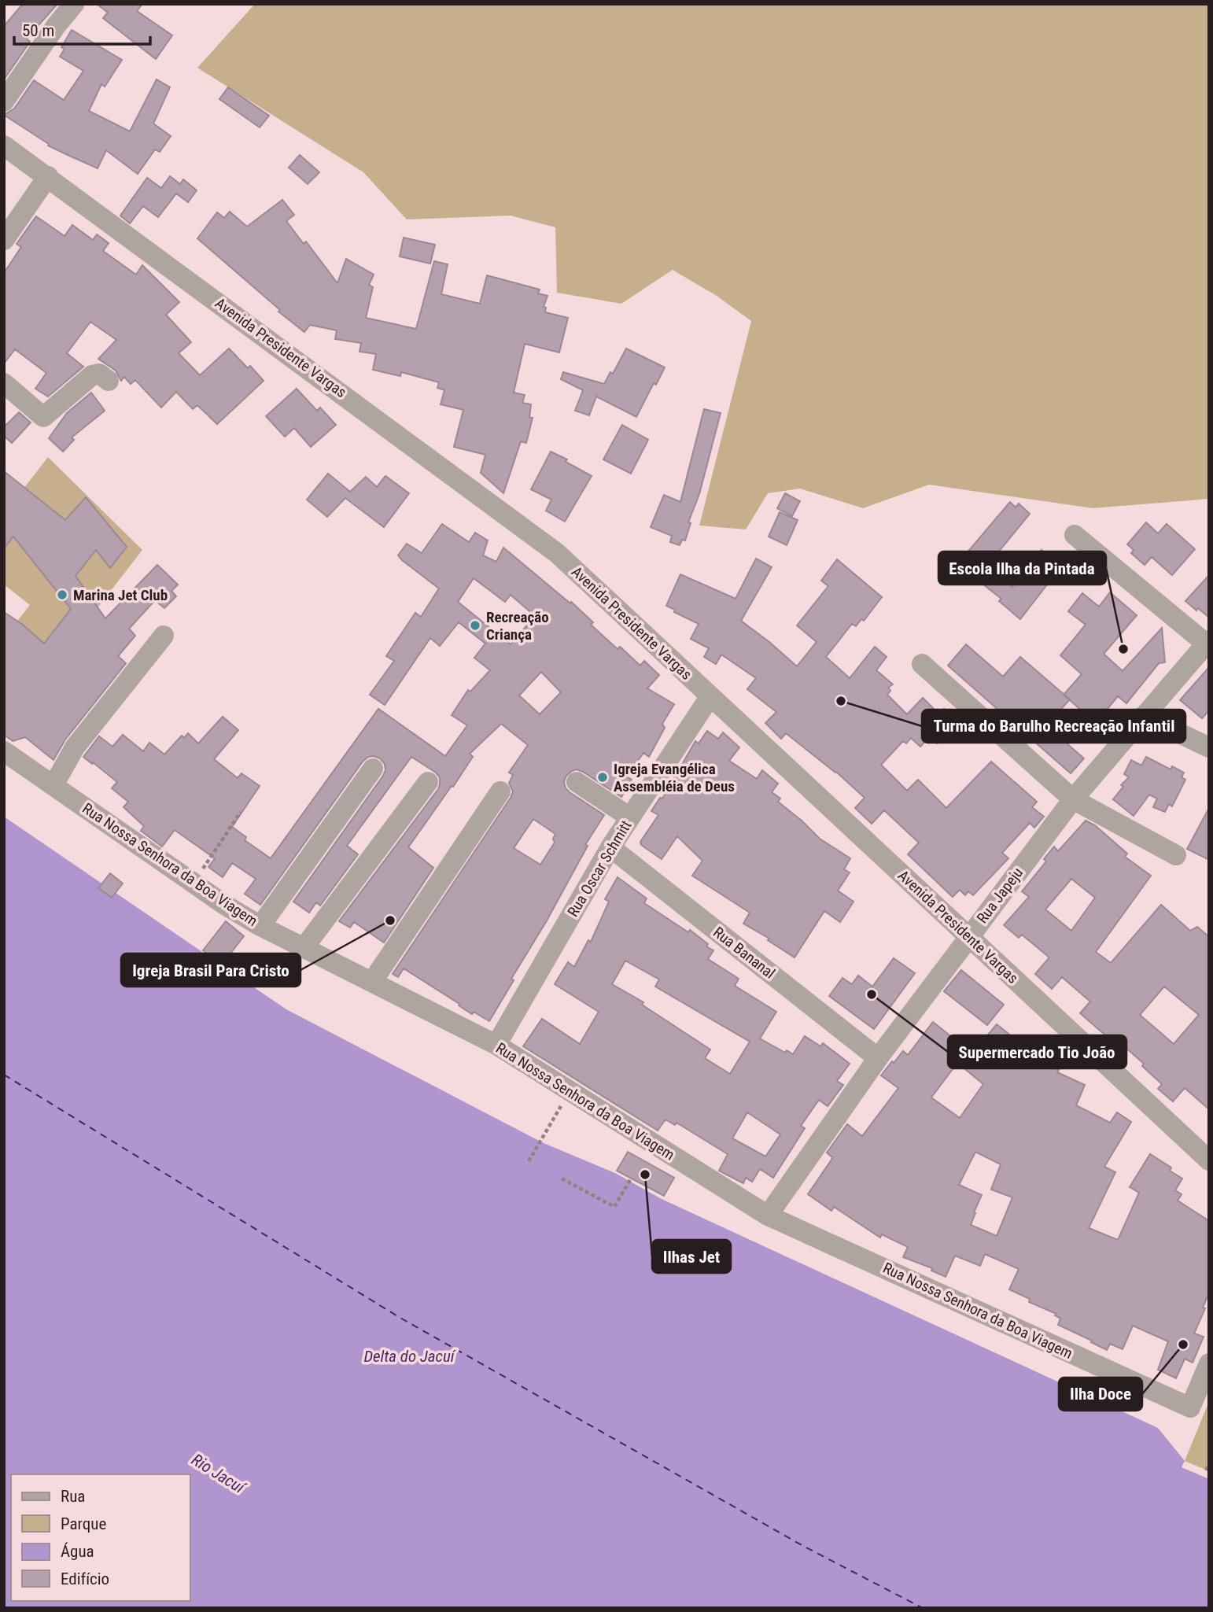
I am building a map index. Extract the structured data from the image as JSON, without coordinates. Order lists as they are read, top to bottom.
{
  "streets": {
    "street": [
      "Avenida Presidente Vargas",
      "Rua Nossa Senhora da Boa Viagem",
      "Rua Oscar Schmitt",
      "Rua Japeju",
      "Rua Bananal"
    ]
  },
  "crossings": [
    ["Avenida Presidente Vargas", "Rua Oscar Schmitt"],
    ["Avenida Presidente Vargas", "Rua Japeju"],
    ["Rua Nossa Senhora da Boa Viagem", "Rua Oscar Schmitt"],
    ["Rua Nossa Senhora da Boa Viagem", "Rua Japeju"],
    ["Rua Oscar Schmitt", "Rua Bananal"],
    ["Rua Japeju", "Rua Bananal"]
  ],
  "water": ["Delta do Jacuí", "Rio Jacuí"],
  "places": [
    "Marina Jet Club",
    "Recreação Criança",
    "Escola Ilha da Pintada",
    "Turma do Barulho Recreação Infantil",
    "Igreja Evangélica Assembléia de Deus",
    "Igreja Brasil Para Cristo",
    "Supermercado Tio João",
    "Ilhas Jet",
    "Ilha Doce"
  ],
  "legend": [
    "Rua",
    "Parque",
    "Água",
    "Edifício"
  ],
  "scale_bar": "50 m"
}
